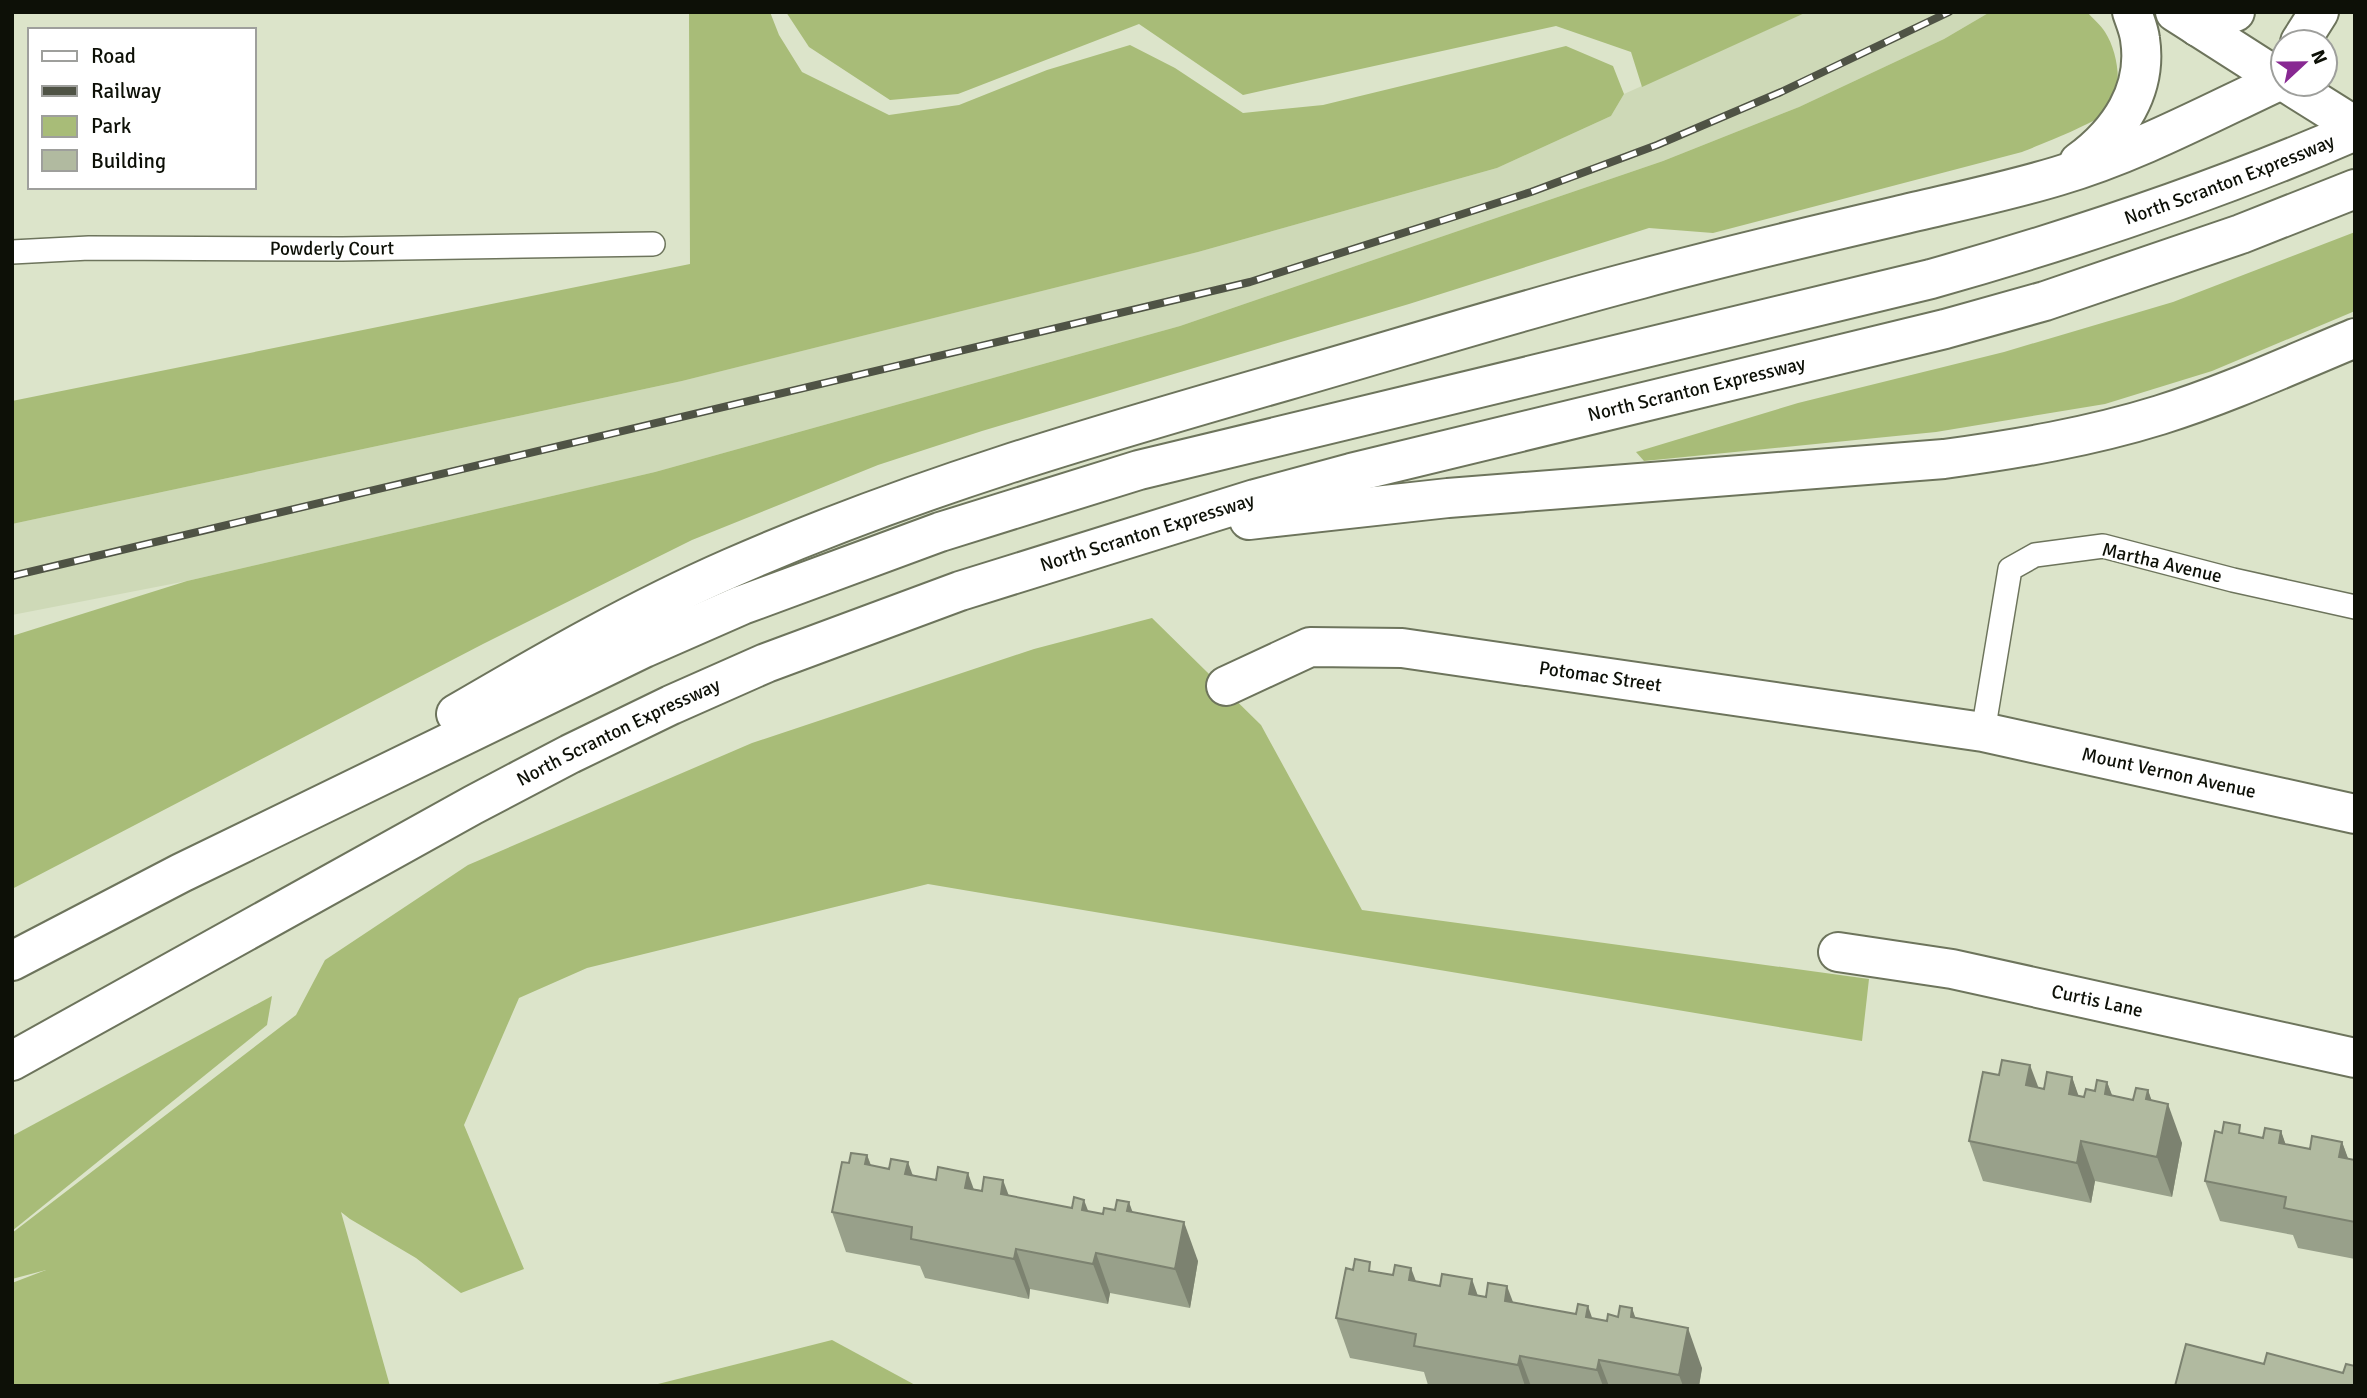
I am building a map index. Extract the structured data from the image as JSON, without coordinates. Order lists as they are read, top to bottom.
{
  "streets": {
    "main road": [
      "North Scranton Expressway",
      "Potomac Street",
      "Mount Vernon Avenue",
      "Curtis Lane"
    ],
    "lane": ["Powderly Court", "Martha Avenue"]
  },
  "crossings": [
    ["Martha Avenue", "Potomac Street"],
    ["Martha Avenue", "Mount Vernon Avenue"],
    ["Potomac Street", "Mount Vernon Avenue"]
  ],
  "legend": [
    "Road",
    "Railway",
    "Park",
    "Building"
  ],
  "north": "right"
}
